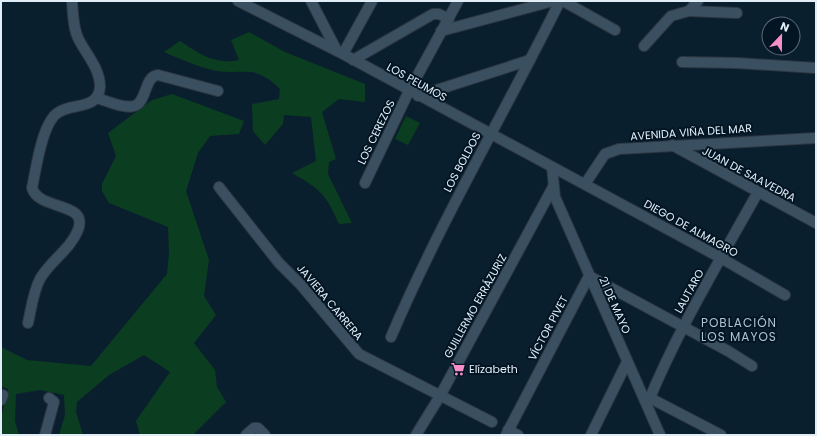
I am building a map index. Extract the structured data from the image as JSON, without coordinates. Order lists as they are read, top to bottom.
{
  "streets": {
    "street": [
      "LOS PEUMOS",
      "LOS CEREZOS",
      "AVENIDA VIÑA DEL MAR",
      "LOS BOLDOS",
      "JUAN DE SAAVEDRA",
      "DIEGO DE ALMAGRO",
      "LAUTARO",
      "JAVIERA CARRERA",
      "21 DE MAYO",
      "GUILLERMO ERRÁZURIZ",
      "VÍCTOR PIVET"
    ]
  },
  "crossings": [
    ["LOS PEUMOS", "LOS CEREZOS"],
    ["LOS PEUMOS", "AVENIDA VIÑA DEL MAR"],
    ["LOS PEUMOS", "LOS BOLDOS"],
    ["LOS PEUMOS", "DIEGO DE ALMAGRO"],
    ["LOS PEUMOS", "21 DE MAYO"],
    ["AVENIDA VIÑA DEL MAR", "JUAN DE SAAVEDRA"],
    ["AVENIDA VIÑA DEL MAR", "DIEGO DE ALMAGRO"],
    ["JUAN DE SAAVEDRA", "LAUTARO"],
    ["DIEGO DE ALMAGRO", "LAUTARO"],
    ["LAUTARO", "21 DE MAYO"],
    ["JAVIERA CARRERA", "GUILLERMO ERRÁZURIZ"],
    ["21 DE MAYO", "GUILLERMO ERRÁZURIZ"],
    ["21 DE MAYO", "VÍCTOR PIVET"]
  ],
  "districts": ["POBLACIÓN LOS MAYOS"],
  "places": {
    "supermarket": ["Elízabeth"]
  },
  "north": "top"
}
